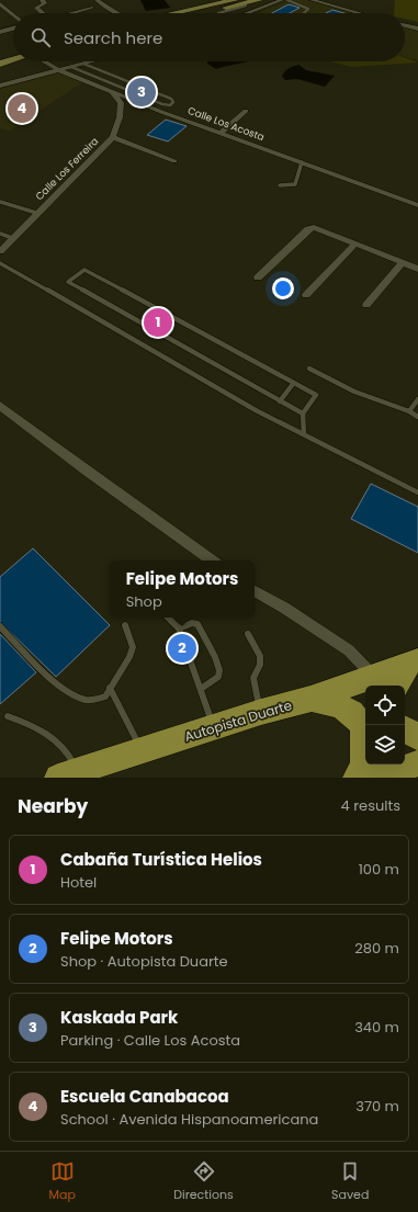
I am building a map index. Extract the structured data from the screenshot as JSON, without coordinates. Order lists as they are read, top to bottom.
{
  "streets": {
    "highway": ["Autopista Duarte"],
    "street": ["Calle Los Acosta", "Calle Los Ferreira"]
  },
  "crossings": [
    ["Calle Los Acosta", "Calle Los Ferreira"]
  ],
  "page": {
    "search": "Search here",
    "pins": [
      "3",
      "4",
      "1",
      "2"
    ],
    "popup": ["Felipe Motors", "Shop"],
    "heading": ["Nearby", "4 results"],
    "list": [
      {
        "mark": "1",
        "name": "Cabaña Turística Helios",
        "note": "Hotel",
        "value": "100 m"
      },
      {
        "mark": "2",
        "name": "Felipe Motors",
        "note": "Shop · Autopista Duarte",
        "value": "280 m"
      },
      {
        "mark": "3",
        "name": "Kaskada Park",
        "note": "Parking · Calle Los Acosta",
        "value": "340 m"
      },
      {
        "mark": "4",
        "name": "Escuela Canabacoa",
        "note": "School · Avenida Hispanoamericana",
        "value": "370 m"
      }
    ],
    "nav": ["Map", "Directions", "Saved"]
  }
}
